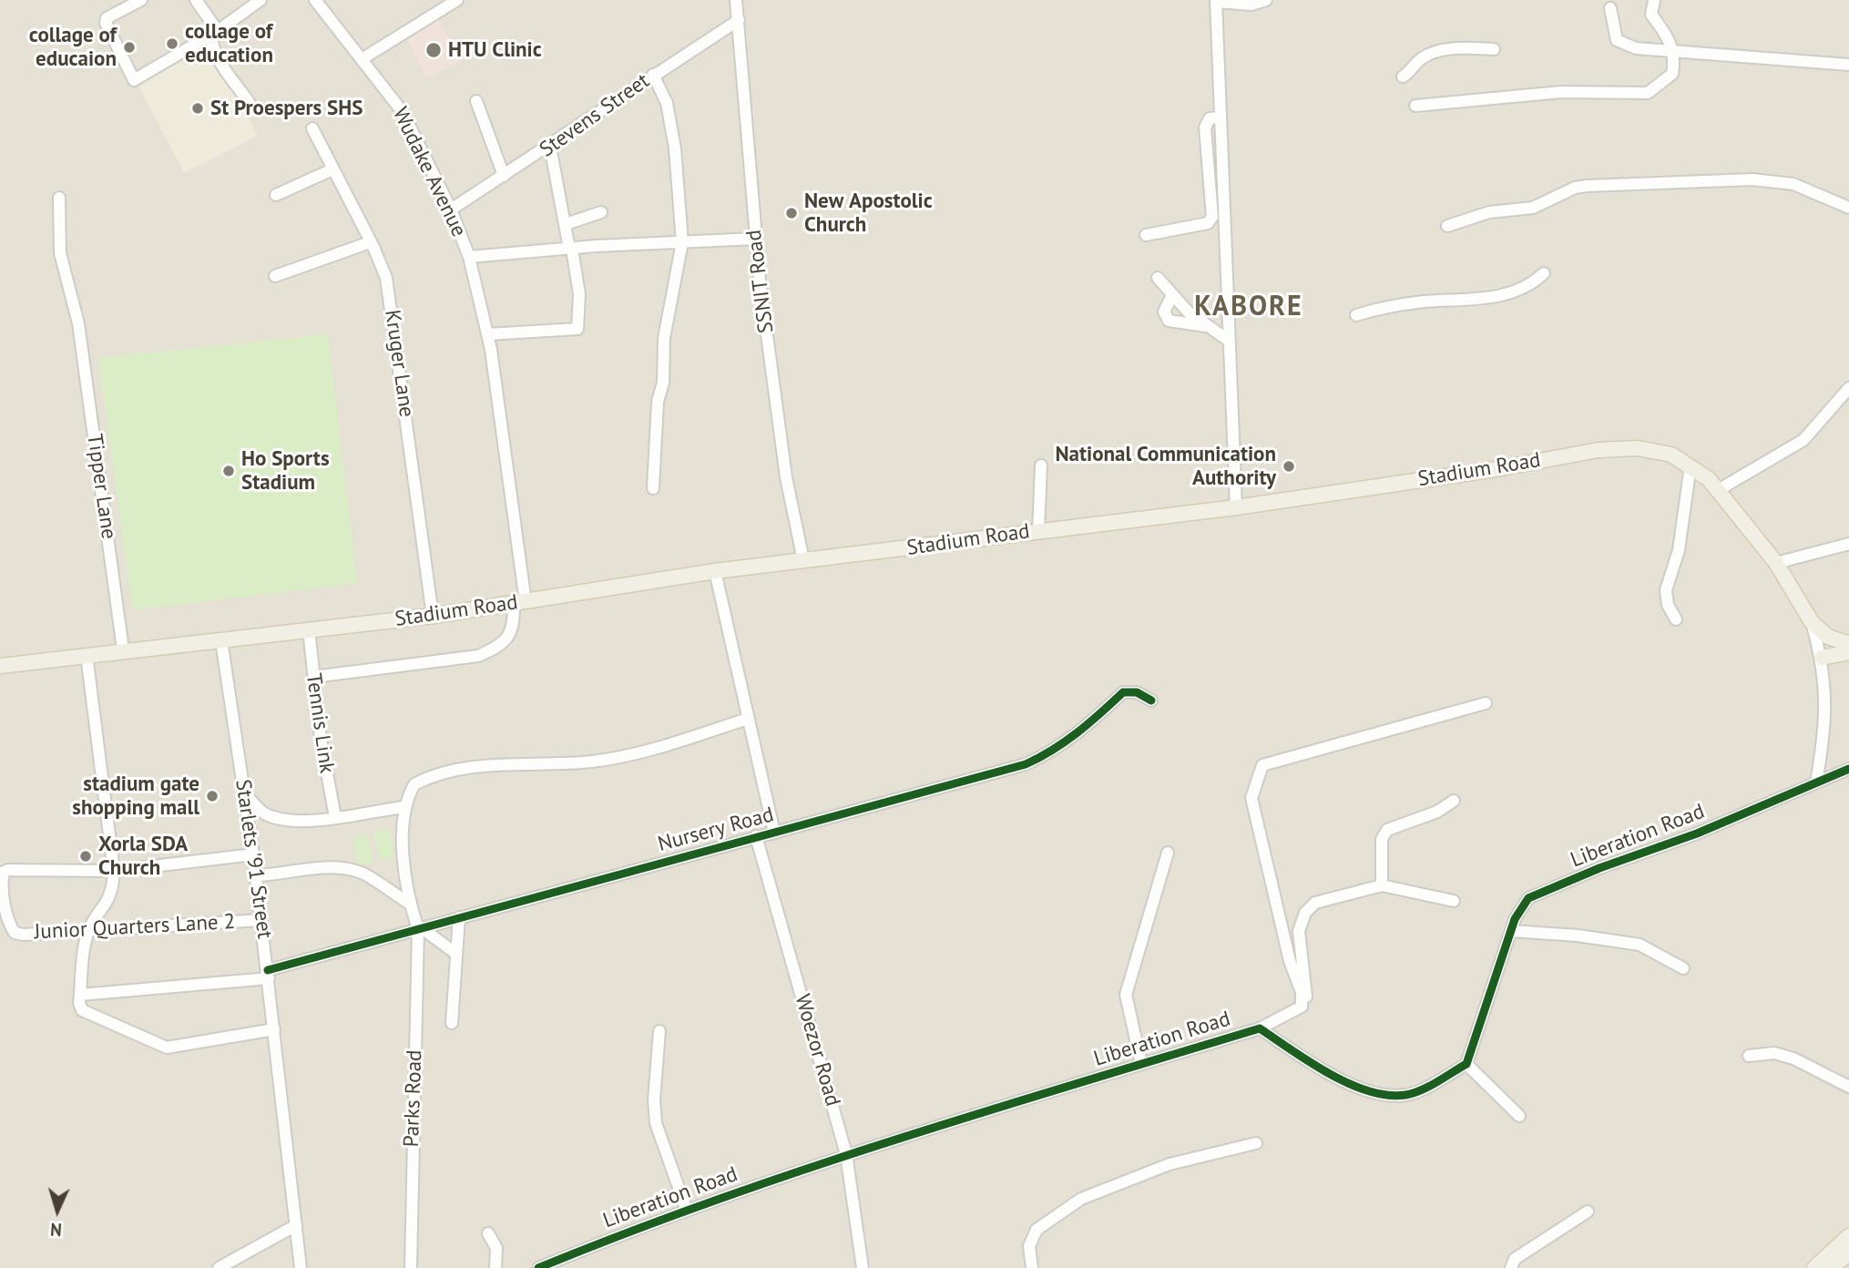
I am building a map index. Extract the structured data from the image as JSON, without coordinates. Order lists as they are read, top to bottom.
{
  "streets": {
    "main road": ["Stadium Road"],
    "street": [
      "Stevens Street",
      "Wudake Avenue",
      "SSNIT Road",
      "Kruger Lane",
      "Tipper Lane",
      "Tennis Link",
      "Nursery Road",
      "Liberation Road",
      "Starlets '91 Street",
      "Junior Quarters Lane 2",
      "Woezor Road",
      "Parks Road"
    ]
  },
  "crossings": [
    ["Stevens Street", "Wudake Avenue"],
    ["Stevens Street", "SSNIT Road"],
    ["Wudake Avenue", "Stadium Road"],
    ["Wudake Avenue", "Tennis Link"],
    ["SSNIT Road", "Stadium Road"],
    ["Kruger Lane", "Stadium Road"],
    ["Stadium Road", "Tipper Lane"],
    ["Stadium Road", "Tennis Link"],
    ["Stadium Road", "Starlets '91 Street"],
    ["Nursery Road", "Starlets '91 Street"],
    ["Nursery Road", "Woezor Road"],
    ["Nursery Road", "Parks Road"],
    ["Liberation Road", "Woezor Road"],
    ["Starlets '91 Street", "Junior Quarters Lane 2"]
  ],
  "districts": ["KABORE"],
  "places": [
    "collage of education",
    "collage of educaion",
    "HTU Clinic",
    "St Proespers SHS",
    "New Apostolic Church",
    "National Communication Authority",
    "Ho Sports Stadium",
    "stadium gate shopping mall",
    "Xorla SDA Church"
  ],
  "north": "bottom"
}
